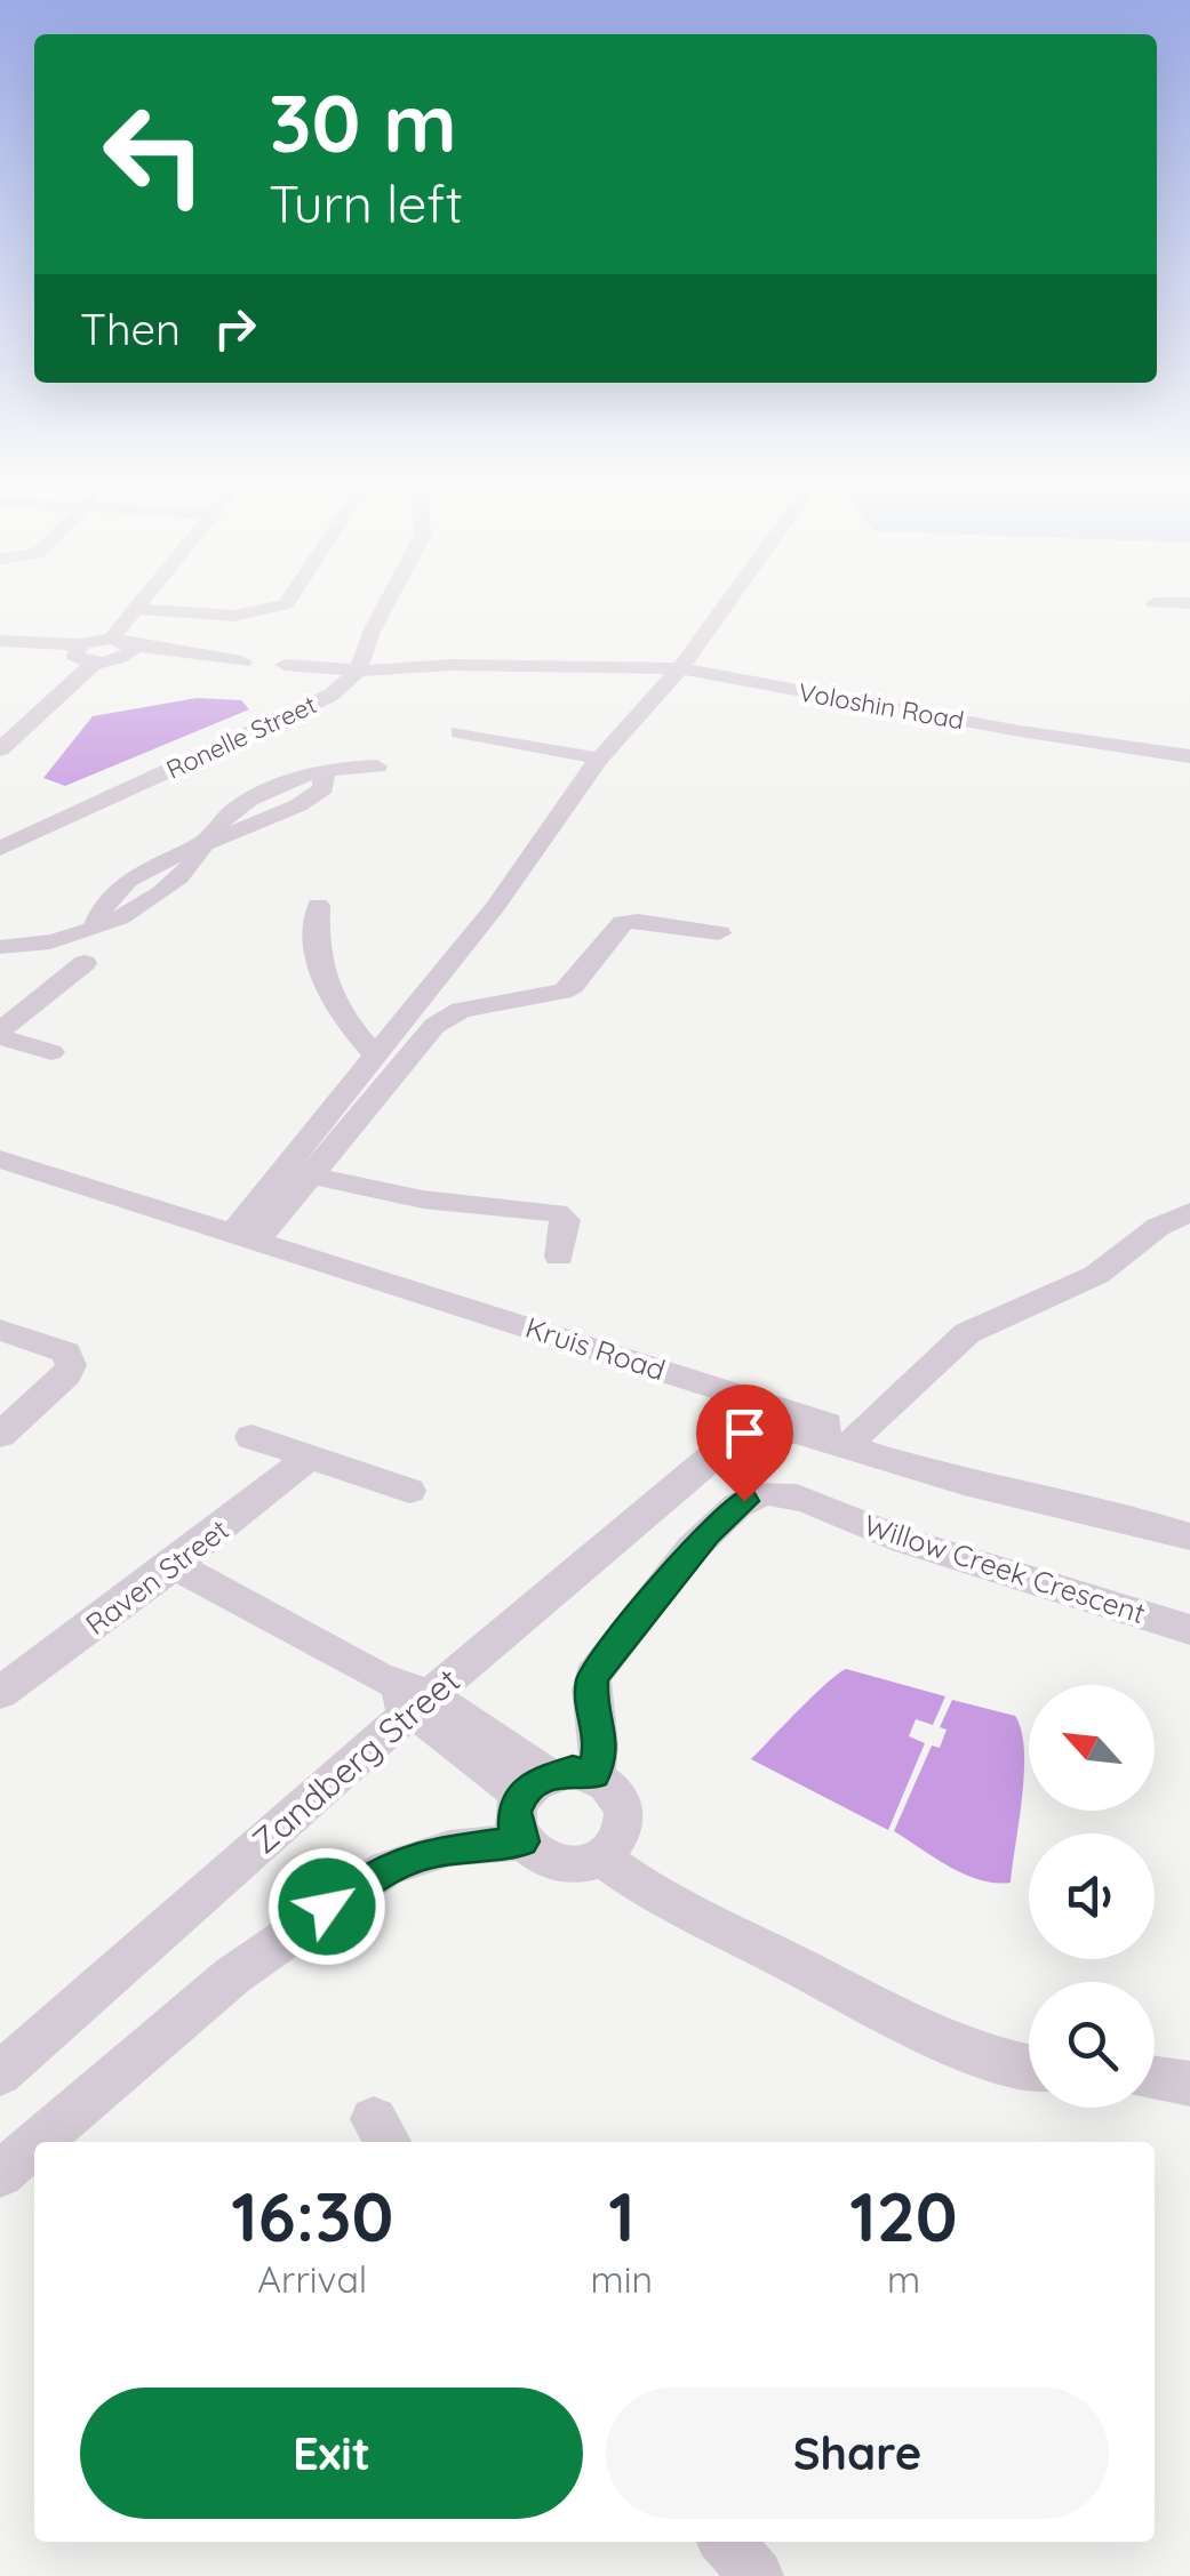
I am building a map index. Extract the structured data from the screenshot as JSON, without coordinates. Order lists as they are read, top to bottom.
{
  "streets": {
    "street": [
      "Voloshin Road",
      "Ronelle Street",
      "Kruis Road",
      "Willow Creek Crescent",
      "Raven Street",
      "Zandberg Street"
    ]
  },
  "crossings": [
    ["Voloshin Road", "Ronelle Street"],
    ["Kruis Road", "Zandberg Street"]
  ],
  "north": "top left",
  "page": {
    "turn": ["30 m", "Turn left"],
    "then": "Then",
    "eta": [
      "16:30",
      "Arrival",
      "1",
      "min",
      "120",
      "m"
    ],
    "buttons": ["Exit", "Share"]
  }
}
